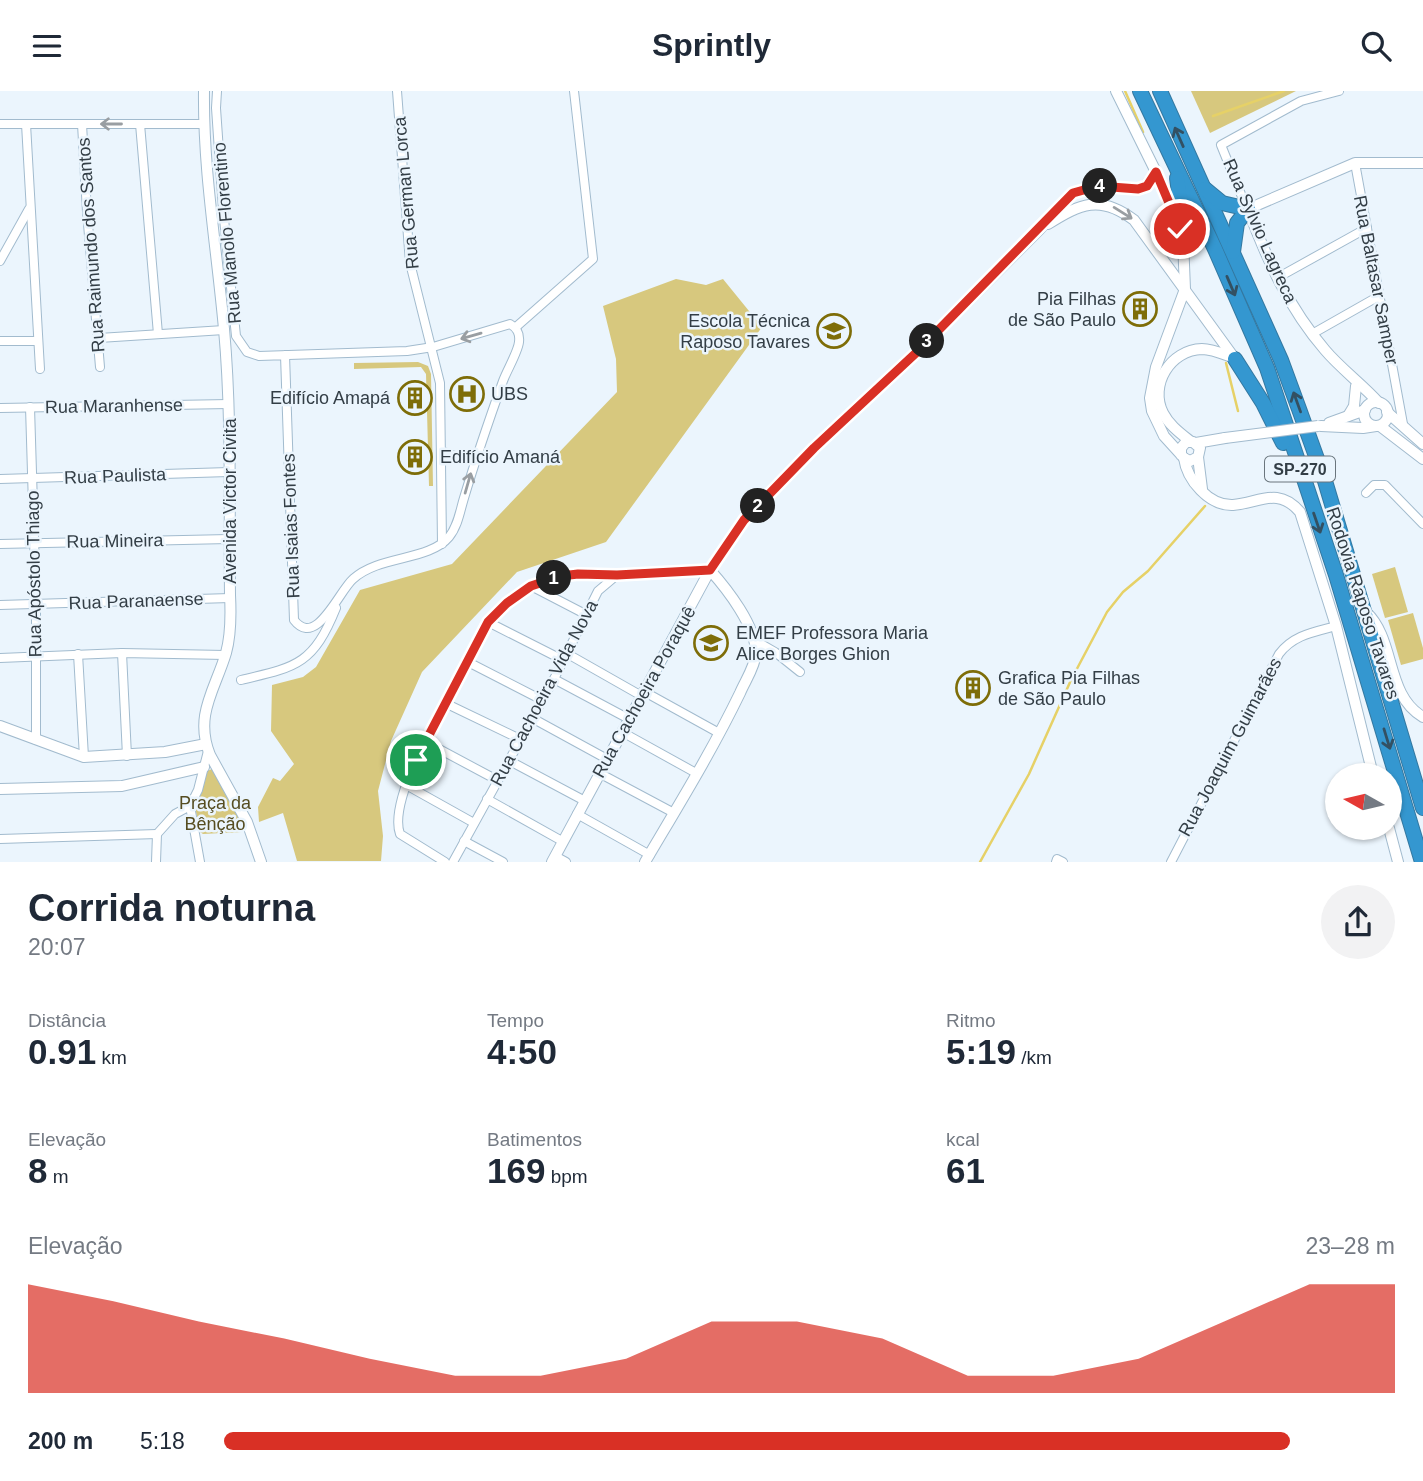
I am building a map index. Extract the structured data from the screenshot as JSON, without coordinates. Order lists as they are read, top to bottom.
{
  "streets": {
    "highway": ["SP-270", "Rodovia Raposo Tavares"],
    "main road": ["Rua Sylvio Lagreca", "Avenida Victor Civita", "Rua Cachoeira Poraquê"],
    "street": [
      "Rua German Lorca",
      "Rua Manolo Florentino",
      "Rua Raimundo dos Santos",
      "Rua Baltasar Samper",
      "Rua Maranhense",
      "Rua Paulista",
      "Rua Isaias Fontes",
      "Rua Mineira",
      "Rua Apóstolo Thiago",
      "Rua Paranaense",
      "Rua Cachoeira Vida Nova",
      "Rua Joaquim Guimarães"
    ]
  },
  "crossings": [
    ["Rua German Lorca", "Rua Manolo Florentino"],
    ["Rua German Lorca", "Rua Isaias Fontes"],
    ["Rua Sylvio Lagreca", "Rua Baltasar Samper"],
    ["Rua Manolo Florentino", "Rua Isaias Fontes"],
    ["Rua Maranhense", "Avenida Victor Civita"],
    ["Rua Maranhense", "Rua Apóstolo Thiago"],
    ["Rua Paulista", "Avenida Victor Civita"],
    ["Rua Paulista", "Rua Apóstolo Thiago"],
    ["Avenida Victor Civita", "Rua Mineira"],
    ["Avenida Victor Civita", "Rua Paranaense"],
    ["Rua Mineira", "Rua Apóstolo Thiago"],
    ["Rua Apóstolo Thiago", "Rua Paranaense"],
    ["Rodovia Raposo Tavares", "Rua Joaquim Guimarães"]
  ],
  "parks": ["Praça da Bênção"],
  "places": {
    "building": [
      "Pia Filhas de São Paulo",
      "Edifício Amapá",
      "Edifício Amaná",
      "Grafica Pia Filhas de São Paulo"
    ],
    "school or university": ["Escola Técnica Raposo Tavares", "EMEF Professora Maria Alice Borges Ghion"],
    "hospital": ["UBS"]
  },
  "north": "left",
  "page": {
    "header": "Sprintly",
    "pins": [
      "4",
      "3",
      "2",
      "1"
    ],
    "heading": ["Corrida noturna", "20:07"],
    "stats": [
      ["Distância", "0.91 km"],
      ["Tempo", "4:50"],
      ["Ritmo", "5:19 /km"],
      ["Elevação", "8 m"],
      ["Batimentos", "169 bpm"],
      ["kcal", "61"]
    ],
    "chart": ["Elevação", "23–28 m"],
    "list": [
      {
        "name": "200 m",
        "note": "5:18"
      }
    ]
  }
}
